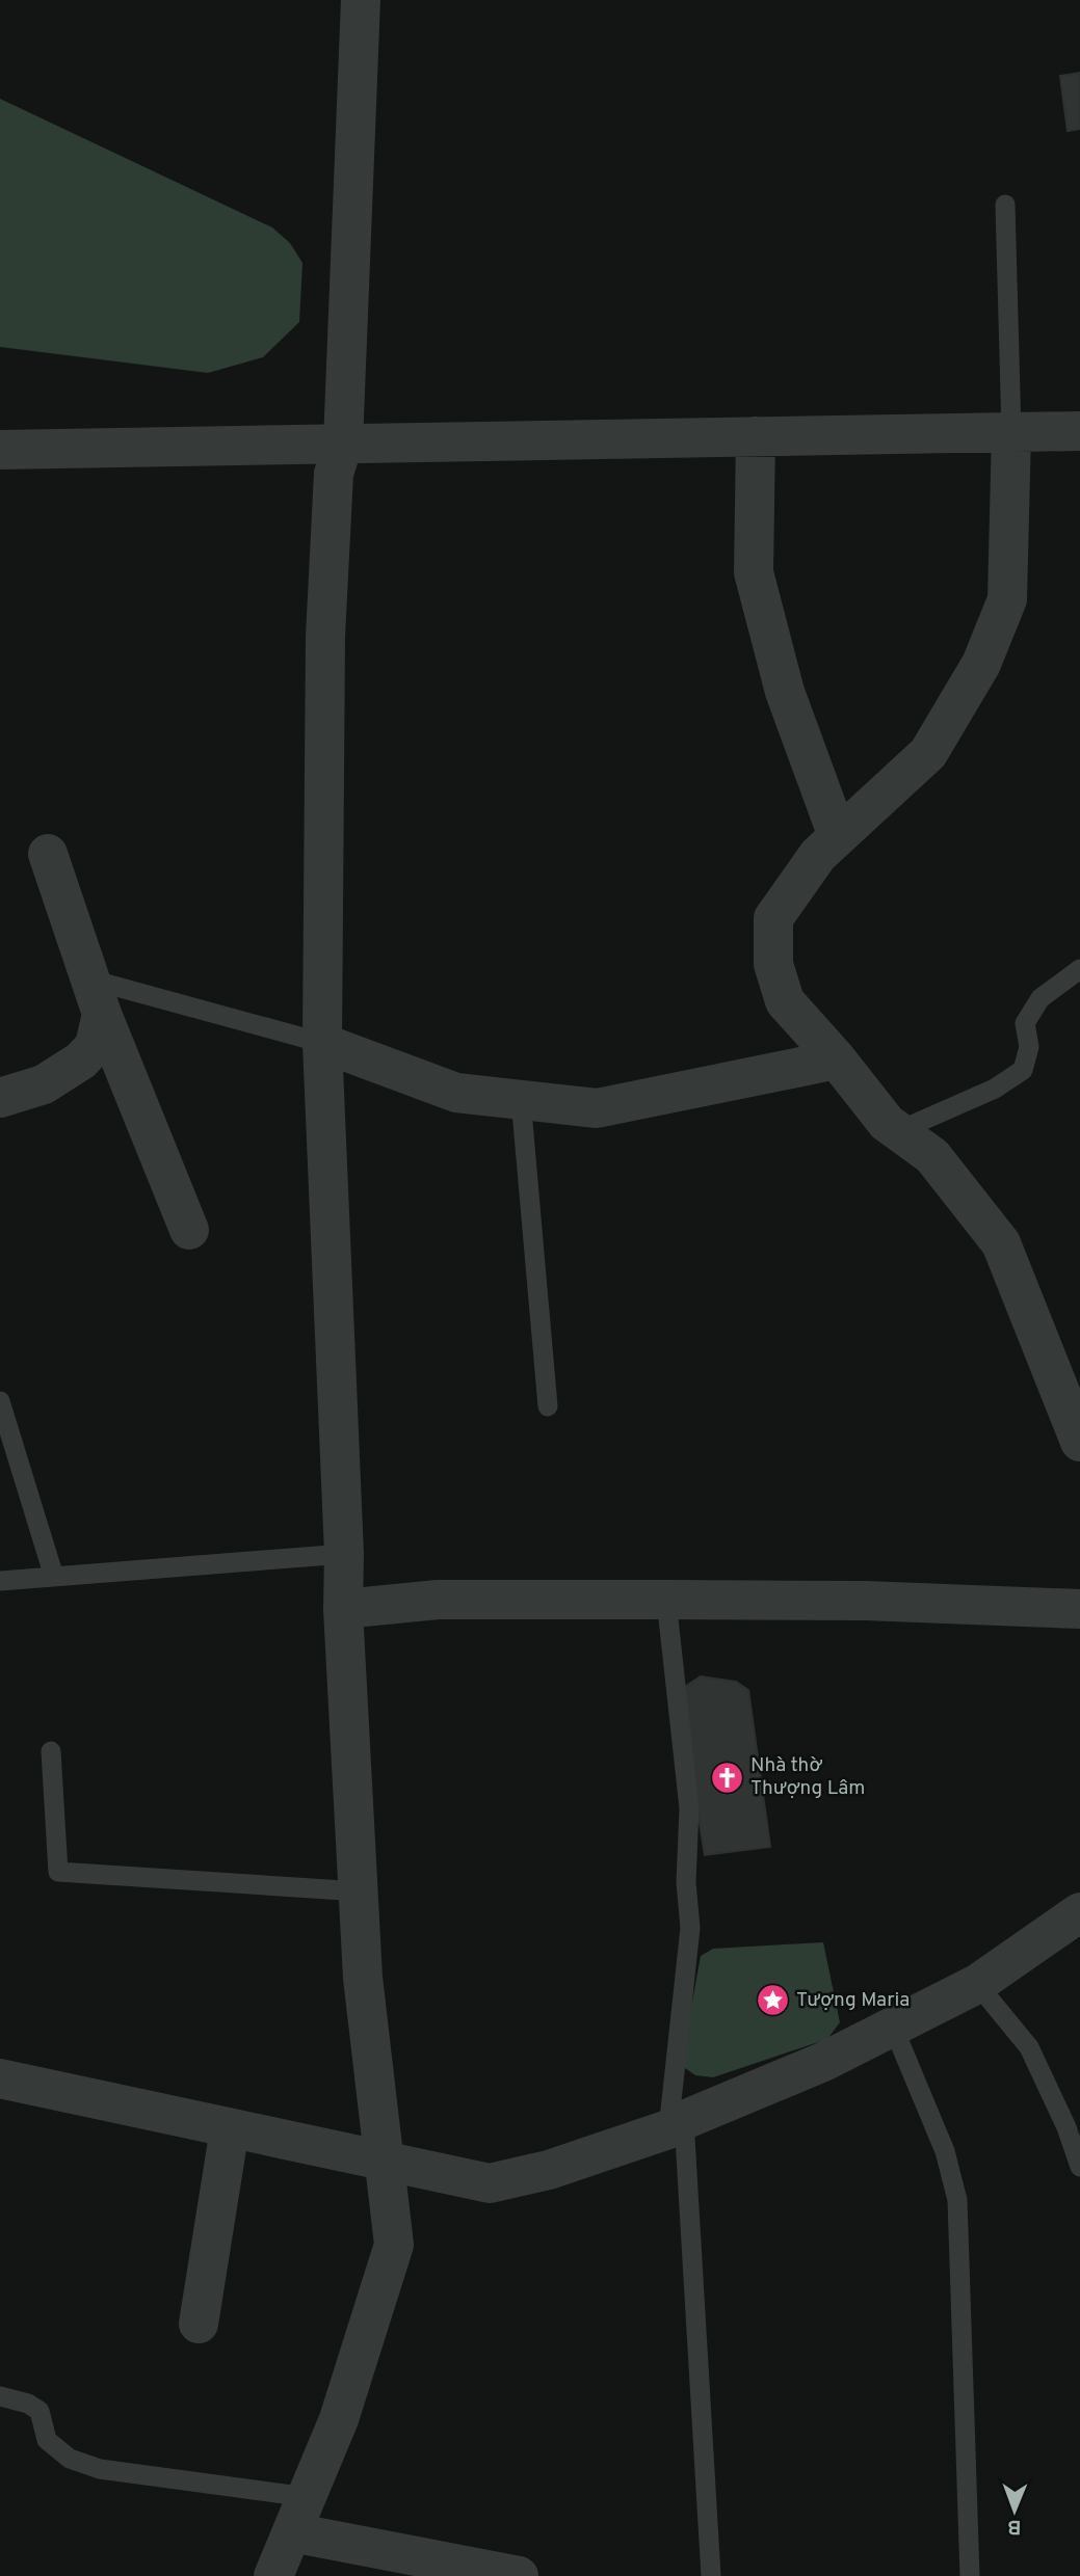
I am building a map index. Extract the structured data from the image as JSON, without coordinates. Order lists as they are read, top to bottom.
{
  "places": {
    "church": ["Nhà thờ Thượng Lâm"],
    "place": ["Tượng Maria"]
  },
  "north": "bottom"
}
